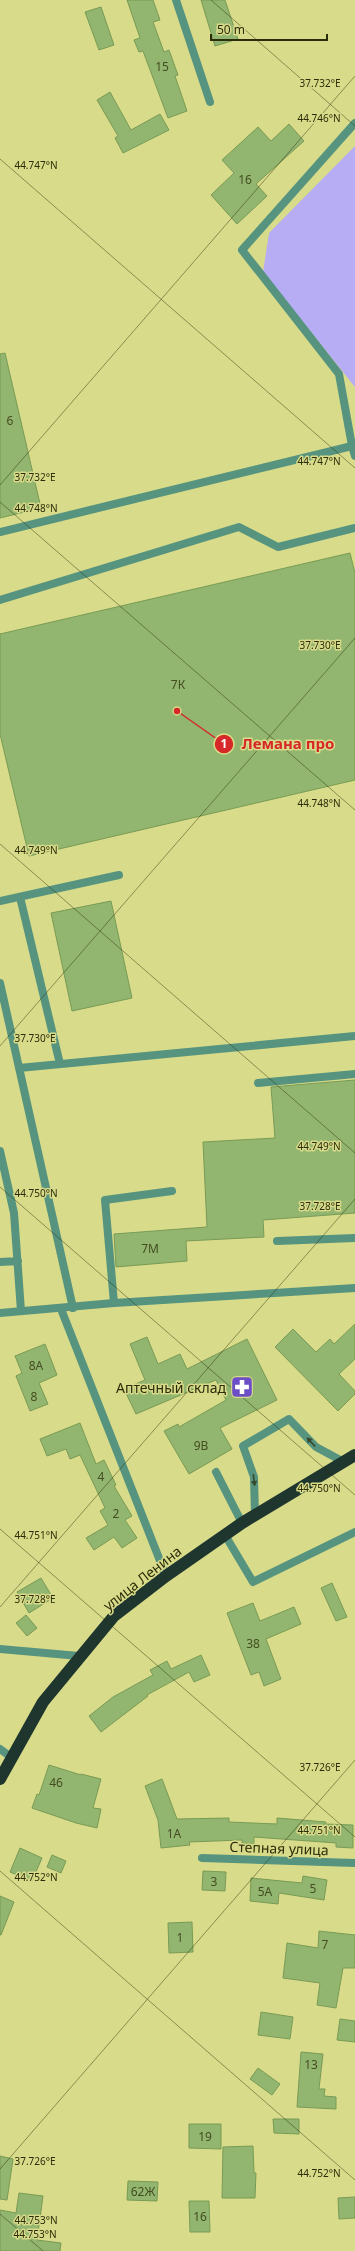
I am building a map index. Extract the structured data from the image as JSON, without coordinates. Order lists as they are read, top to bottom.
{
  "streets": {
    "highway": ["улица Ленина"],
    "street": ["Степная улица"]
  },
  "places": {
    "other": ["Лемана про"],
    "pharmacy": ["Аптечный склад"]
  },
  "house_numbers": [
    "15",
    "16",
    "6",
    "7К",
    "7М",
    "8А",
    "8",
    "9В",
    "4",
    "2",
    "38",
    "46",
    "1А",
    "3",
    "5",
    "5А",
    "1",
    "7",
    "13",
    "19",
    "62Ж",
    "16"
  ],
  "scale_bar": "50 m",
  "coordinates": [
    "37.732°E",
    "44.746°N",
    "44.747°N",
    "44.748°N",
    "37.730°E",
    "44.749°N",
    "44.750°N",
    "37.728°E",
    "44.751°N",
    "37.726°E",
    "44.752°N",
    "44.753°N"
  ]
}
